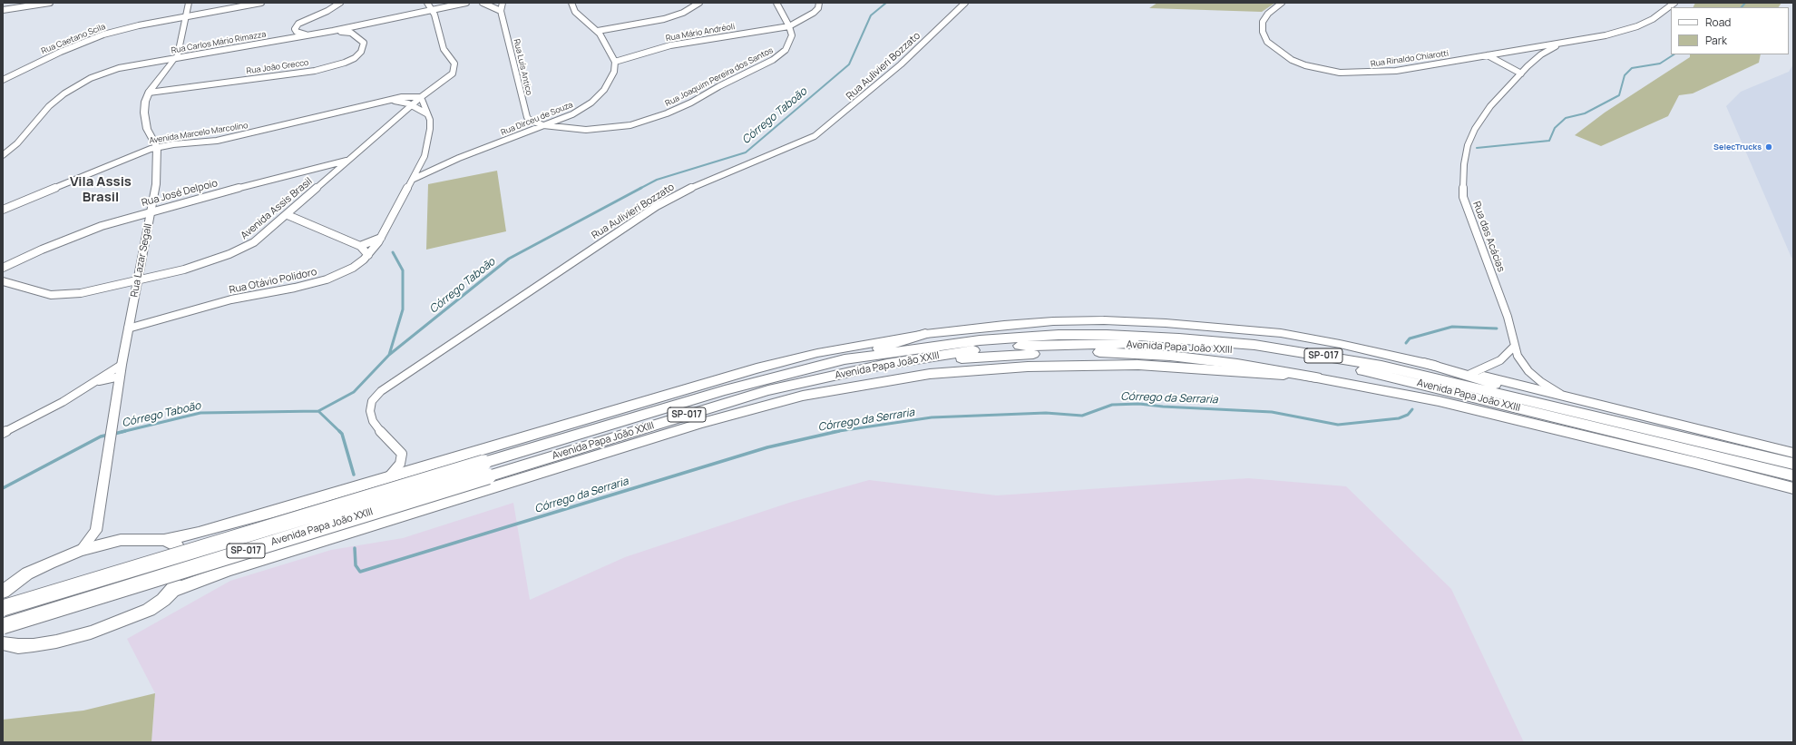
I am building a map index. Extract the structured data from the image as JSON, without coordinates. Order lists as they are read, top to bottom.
{
  "streets": {
    "highway": ["Avenida Papa João XXIII", "SP-017"],
    "street": [
      "Rua Mário Andréoli",
      "Rua Caetano Scila",
      "Rua Carlos Mário Rimazza",
      "Rua Rinaldo Chiarotti",
      "Rua Aulivieri Bozzato",
      "Rua João Grecco",
      "Rua Luís Antico",
      "Rua Joaquim Pereira dos Santos",
      "Rua Dirceu de Souza",
      "Avenida Marcelo Marcolino",
      "Rua José Delpoio",
      "Avenida Assis Brasil",
      "Rua das Acácias",
      "Rua Lazar Segall",
      "Rua Otávio Polidoro"
    ]
  },
  "crossings": [
    ["Rua Mário Andréoli", "Rua Joaquim Pereira dos Santos"],
    ["Rua Mário Andréoli", "Rua Dirceu de Souza"],
    ["Rua Caetano Scila", "Rua Lazar Segall"],
    ["Rua Carlos Mário Rimazza", "Rua João Grecco"],
    ["Rua Carlos Mário Rimazza", "Avenida Assis Brasil"],
    ["Rua Carlos Mário Rimazza", "Rua Lazar Segall"],
    ["Rua Rinaldo Chiarotti", "Rua das Acácias"],
    ["Rua João Grecco", "Rua Lazar Segall"],
    ["Rua Luís Antico", "Rua Joaquim Pereira dos Santos"],
    ["Rua Luís Antico", "Rua Dirceu de Souza"],
    ["Rua Joaquim Pereira dos Santos", "Rua Dirceu de Souza"],
    ["Rua Dirceu de Souza", "Rua Otávio Polidoro"],
    ["Avenida Marcelo Marcolino", "Avenida Assis Brasil"],
    ["Avenida Marcelo Marcolino", "Rua Lazar Segall"],
    ["Avenida Marcelo Marcolino", "Rua Otávio Polidoro"],
    ["Rua José Delpoio", "Avenida Assis Brasil"],
    ["Rua José Delpoio", "Rua Lazar Segall"],
    ["Avenida Assis Brasil", "Rua Lazar Segall"],
    ["Avenida Assis Brasil", "Rua Otávio Polidoro"],
    ["Rua Lazar Segall", "Rua Otávio Polidoro"]
  ],
  "districts": ["Vila Assis Brasil"],
  "water": ["Córrego Taboão", "Córrego da Serraria"],
  "places": ["SelecTrucks"],
  "legend": ["Road", "Park"]
}
